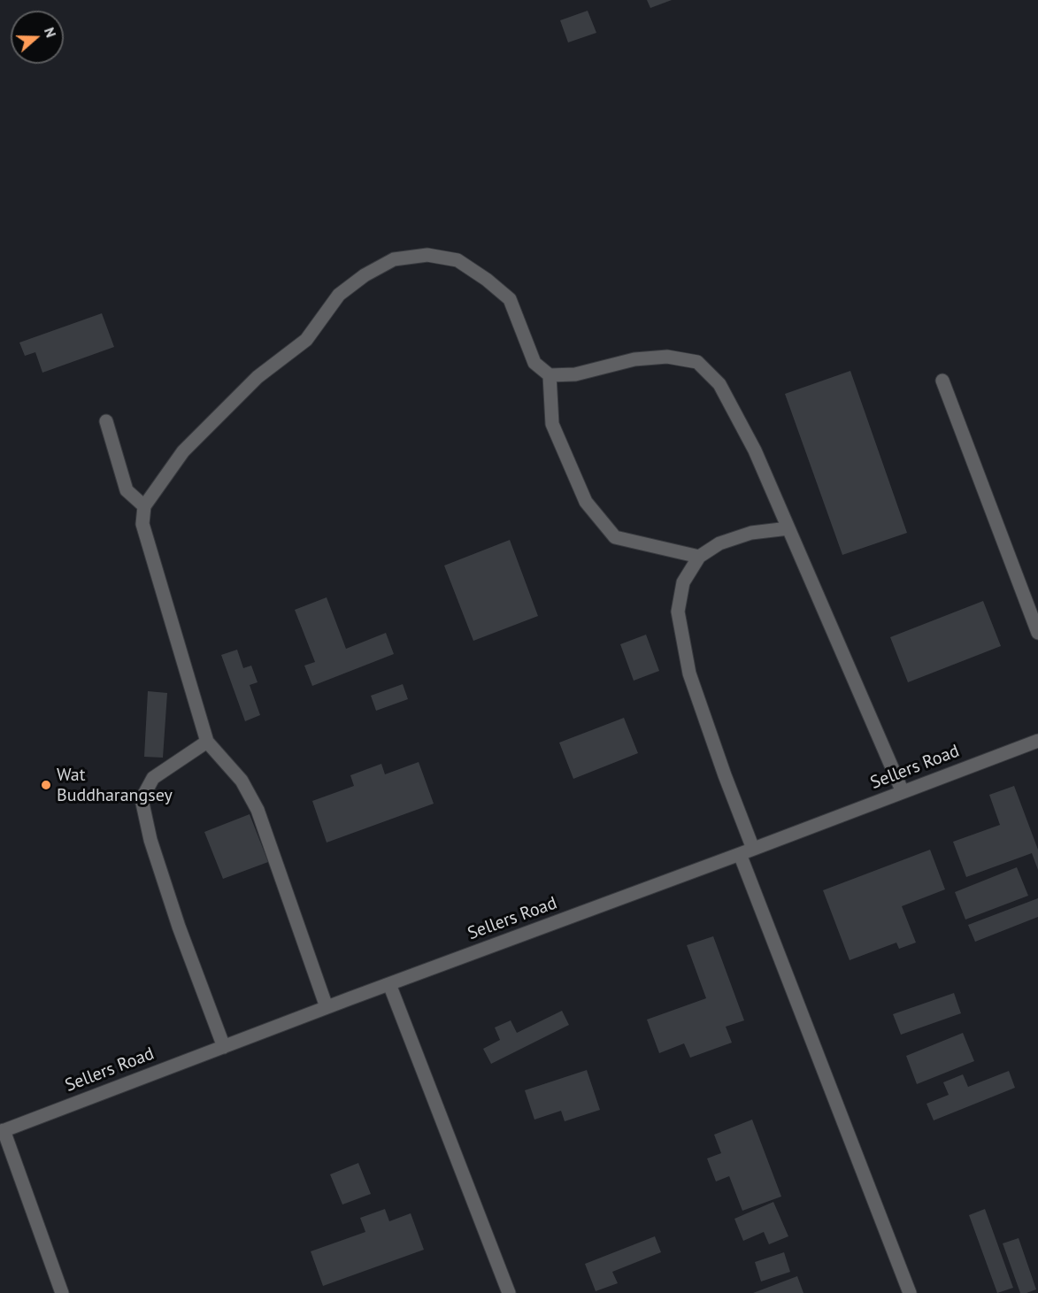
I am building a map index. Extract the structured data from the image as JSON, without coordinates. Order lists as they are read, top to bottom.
{
  "streets": {
    "street": ["Sellers Road"]
  },
  "places": ["Wat Buddharangsey"],
  "north": "right"
}
